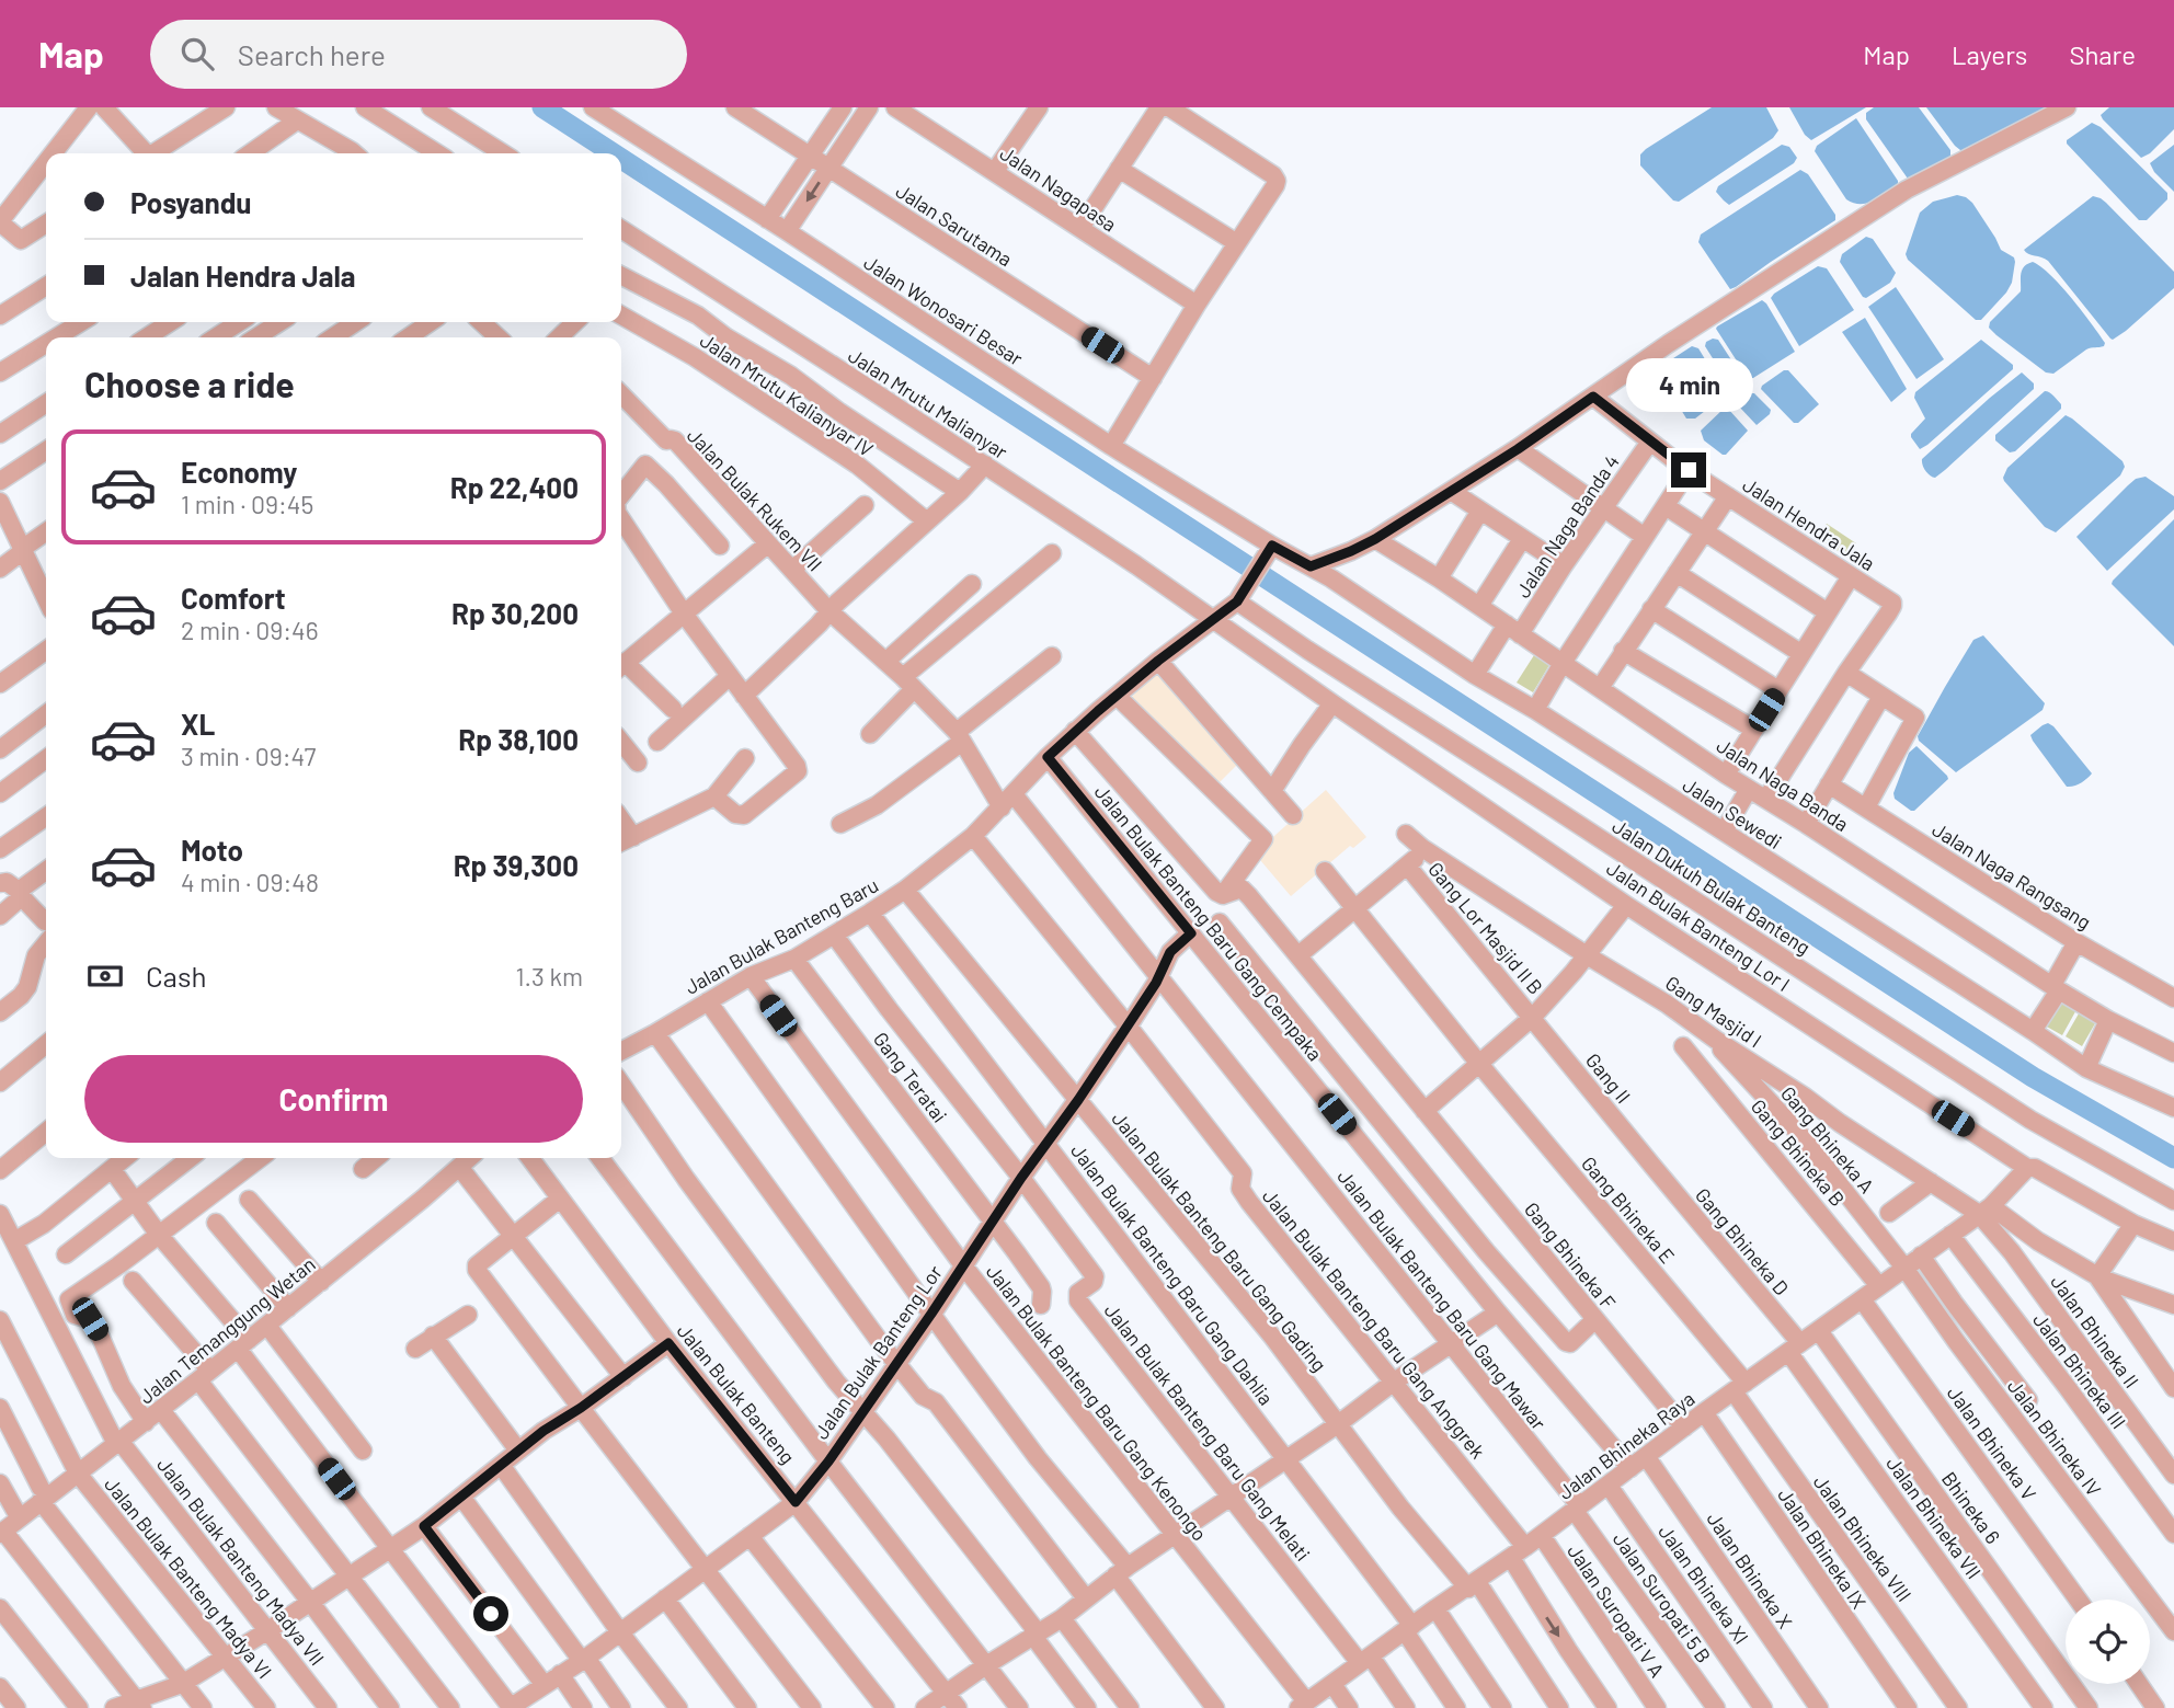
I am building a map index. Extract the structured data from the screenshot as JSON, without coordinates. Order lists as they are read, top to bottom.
{
  "streets": {
    "street": [
      "Jalan Nagapasa",
      "Jalan Sarutama",
      "Jalan Wonosari Besar",
      "Jalan Mrutu Kalianyar IV",
      "Jalan Mrutu Malianyar",
      "Jalan Bulak Rukem VII",
      "Jalan Hendra Jala",
      "Jalan Naga Banda 4",
      "Jalan Naga Banda",
      "Jalan Sewedi",
      "Jalan Naga Rangsang",
      "Jalan Dukuh Bulak Banteng",
      "Jalan Bulak Banteng Baru Gang Cempaka",
      "Jalan Bulak Banteng Lor I",
      "Gang Lor Masjid II B",
      "Jalan Bulak Banteng Baru",
      "Gang Masjid I",
      "Gang Teratai",
      "Gang II",
      "Gang Bhineka A",
      "Gang Bhineka B",
      "Gang Bhineka E",
      "Jalan Bulak Banteng Baru Gang Gading",
      "Gang Bhineka D",
      "Gang Bhineka F",
      "Jalan Bulak Banteng Baru Gang Dahlia",
      "Jalan Bulak Banteng Baru Gang Mawar",
      "Jalan Bulak Banteng Baru Gang Anggrek",
      "Jalan Temanggung Wetan",
      "Jalan Bhineka II",
      "Jalan Bulak Banteng Lor",
      "Jalan Bhineka III",
      "Jalan Bulak Banteng",
      "Jalan Bulak Banteng Baru Gang Kenongo",
      "Jalan Bulak Banteng Baru Gang Melati",
      "Jalan Bhineka IV",
      "Jalan Bhineka V",
      "Jalan Bhineka Raya",
      "Bhineka 6",
      "Jalan Bhineka VII",
      "Jalan Bhineka VIII",
      "Jalan Bhineka IX",
      "Jalan Bulak Banteng Madya VII",
      "Jalan Bhineka X",
      "Jalan Bulak Banteng Madya VI",
      "Jalan Bhineka XI",
      "Jalan Suropati 5 B",
      "Jalan Suropati V A"
    ]
  },
  "crossings": [
    ["Jalan Wonosari Besar", "Jalan Sewedi"],
    ["Jalan Wonosari Besar", "Jalan Bulak Banteng Baru"],
    ["Jalan Mrutu Malianyar", "Jalan Bulak Banteng Lor I"],
    ["Jalan Mrutu Malianyar", "Jalan Bulak Banteng Baru"],
    ["Jalan Bulak Rukem VII", "Jalan Bulak Banteng Baru Gang Mawar"],
    ["Jalan Hendra Jala", "Jalan Naga Banda 4"],
    ["Jalan Naga Banda 4", "Jalan Naga Banda"],
    ["Jalan Naga Banda 4", "Jalan Sewedi"],
    ["Jalan Sewedi", "Jalan Bulak Banteng Baru"],
    ["Jalan Dukuh Bulak Banteng", "Jalan Bulak Banteng Baru"],
    ["Jalan Bulak Banteng Baru Gang Cempaka", "Jalan Bulak Banteng Baru"],
    ["Jalan Bulak Banteng Baru Gang Cempaka", "Jalan Bulak Banteng Lor"],
    ["Jalan Bulak Banteng Baru Gang Cempaka", "Jalan Bhineka Raya"],
    ["Jalan Bulak Banteng Lor I", "Jalan Bulak Banteng Baru"],
    ["Jalan Bulak Banteng Lor I", "Jalan Bhineka Raya"],
    ["Gang Lor Masjid II B", "Gang II"],
    ["Jalan Bulak Banteng Baru", "Gang Teratai"],
    ["Jalan Bulak Banteng Baru", "Jalan Bulak Banteng Baru Gang Gading"],
    ["Jalan Bulak Banteng Baru", "Jalan Bulak Banteng Baru Gang Dahlia"],
    ["Jalan Bulak Banteng Baru", "Jalan Bulak Banteng Baru Gang Mawar"],
    ["Jalan Bulak Banteng Baru", "Jalan Bulak Banteng Baru Gang Anggrek"],
    ["Jalan Bulak Banteng Baru", "Jalan Bulak Banteng Baru Gang Kenongo"],
    ["Jalan Bulak Banteng Baru", "Jalan Bulak Banteng Baru Gang Melati"],
    ["Gang Masjid I", "Gang Bhineka A"],
    ["Gang Masjid I", "Jalan Bhineka II"],
    ["Gang Masjid I", "Jalan Bhineka Raya"],
    ["Gang Teratai", "Jalan Bulak Banteng Lor"],
    ["Gang II", "Gang Bhineka D"],
    ["Gang Bhineka A", "Jalan Bhineka IV"],
    ["Gang Bhineka A", "Jalan Bhineka Raya"],
    ["Gang Bhineka B", "Jalan Bhineka Raya"],
    ["Gang Bhineka E", "Jalan Bhineka Raya"],
    ["Gang Bhineka E", "Jalan Bhineka VIII"],
    ["Jalan Bulak Banteng Baru Gang Gading", "Jalan Bulak Banteng Lor"],
    ["Jalan Bulak Banteng Baru Gang Gading", "Jalan Bhineka Raya"],
    ["Gang Bhineka D", "Jalan Bhineka Raya"],
    ["Gang Bhineka D", "Jalan Bhineka VII"],
    ["Gang Bhineka F", "Jalan Bhineka Raya"],
    ["Jalan Bulak Banteng Baru Gang Dahlia", "Jalan Bulak Banteng Lor"],
    ["Jalan Bulak Banteng Baru Gang Dahlia", "Jalan Bhineka Raya"],
    ["Jalan Bulak Banteng Baru Gang Mawar", "Jalan Bulak Banteng Lor"],
    ["Jalan Bulak Banteng Baru Gang Mawar", "Jalan Bhineka Raya"],
    ["Jalan Bulak Banteng Baru Gang Mawar", "Jalan Suropati 5 B"],
    ["Jalan Bulak Banteng Baru Gang Anggrek", "Jalan Bulak Banteng Lor"],
    ["Jalan Bulak Banteng Baru Gang Anggrek", "Jalan Bhineka Raya"],
    ["Jalan Temanggung Wetan", "Jalan Bulak Banteng Madya VII"],
    ["Jalan Temanggung Wetan", "Jalan Bulak Banteng Madya VI"],
    ["Jalan Bhineka II", "Jalan Bhineka Raya"],
    ["Jalan Bulak Banteng Lor", "Jalan Bulak Banteng"],
    ["Jalan Bulak Banteng Lor", "Jalan Bulak Banteng Baru Gang Kenongo"],
    ["Jalan Bulak Banteng Lor", "Jalan Bulak Banteng Baru Gang Melati"],
    ["Jalan Bhineka III", "Jalan Bhineka Raya"],
    ["Jalan Bulak Banteng Baru Gang Kenongo", "Jalan Bhineka Raya"],
    ["Jalan Bulak Banteng Baru Gang Melati", "Jalan Bhineka Raya"],
    ["Jalan Bhineka IV", "Jalan Bhineka Raya"],
    ["Jalan Bhineka V", "Jalan Bhineka Raya"],
    ["Jalan Bhineka Raya", "Bhineka 6"],
    ["Jalan Bhineka Raya", "Jalan Bhineka VII"],
    ["Jalan Bhineka Raya", "Jalan Bhineka VIII"],
    ["Jalan Bhineka Raya", "Jalan Bhineka IX"],
    ["Jalan Bhineka Raya", "Jalan Bhineka X"],
    ["Jalan Bhineka Raya", "Jalan Bhineka XI"],
    ["Jalan Bhineka Raya", "Jalan Suropati 5 B"],
    ["Jalan Bhineka Raya", "Jalan Suropati V A"]
  ],
  "page": {
    "header": "Map",
    "search": "Search here",
    "nav": ["Map", "Layers", "Share"],
    "banner": ["Posyandu", "Jalan Hendra Jala"],
    "heading": "Choose a ride",
    "bubble": "4 min",
    "list": [
      {
        "name": "Economy",
        "note": "1 min · 09:45",
        "value": "Rp 22,400"
      },
      {
        "name": "Comfort",
        "note": "2 min · 09:46",
        "value": "Rp 30,200"
      },
      {
        "name": "XL",
        "note": "3 min · 09:47",
        "value": "Rp 38,100"
      },
      {
        "name": "Moto",
        "note": "4 min · 09:48",
        "value": "Rp 39,300"
      }
    ],
    "pay": ["Cash", "1.3 km"],
    "buttons": "Confirm"
  }
}
